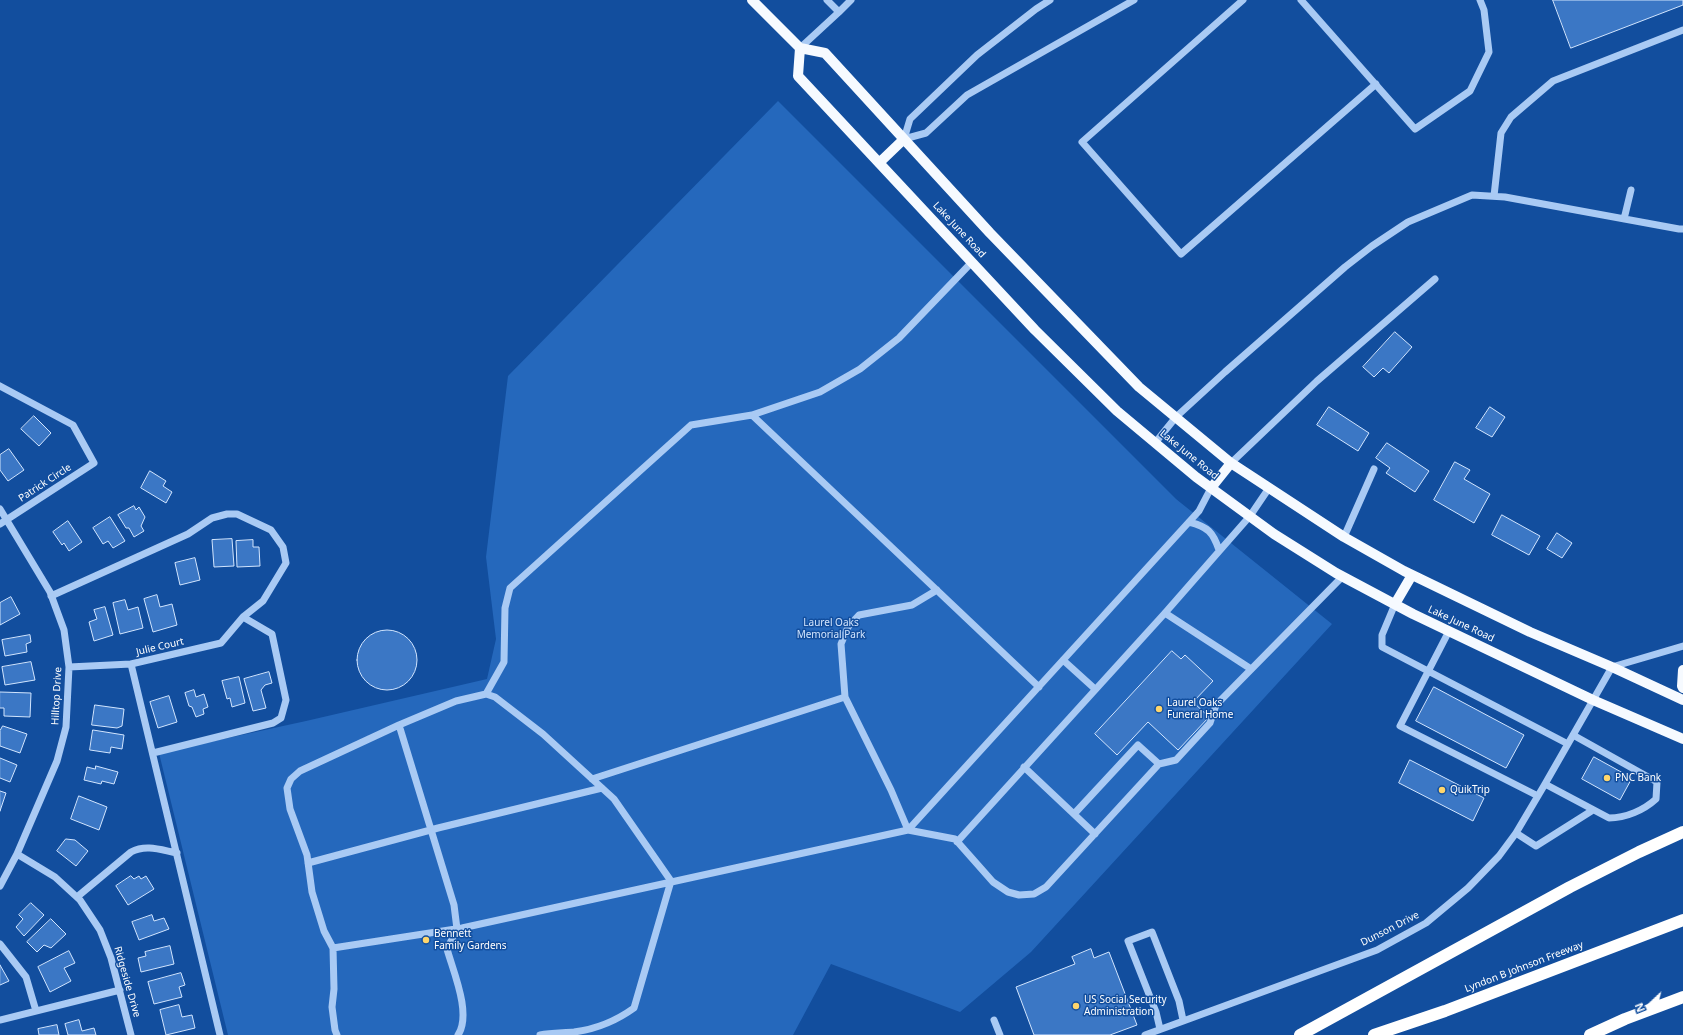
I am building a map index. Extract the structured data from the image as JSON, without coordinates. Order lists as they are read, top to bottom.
{
  "streets": {
    "highway": ["Lyndon B Johnson Freeway"],
    "main road": ["Lake June Road"],
    "street": [
      "Patrick Circle",
      "Julie Court",
      "Hilltop Drive",
      "Dunson Drive",
      "Ridgeside Drive"
    ]
  },
  "crossings": [
    ["Lake June Road", "Dunson Drive"],
    ["Patrick Circle", "Hilltop Drive"],
    ["Julie Court", "Hilltop Drive"],
    ["Hilltop Drive", "Ridgeside Drive"]
  ],
  "parks": ["Laurel Oaks Memorial Park"],
  "places": [
    "Laurel Oaks Funeral Home",
    "PNC Bank",
    "QuikTrip",
    "Bennett Family Gardens",
    "US Social Security Administration"
  ],
  "north": "left"
}
